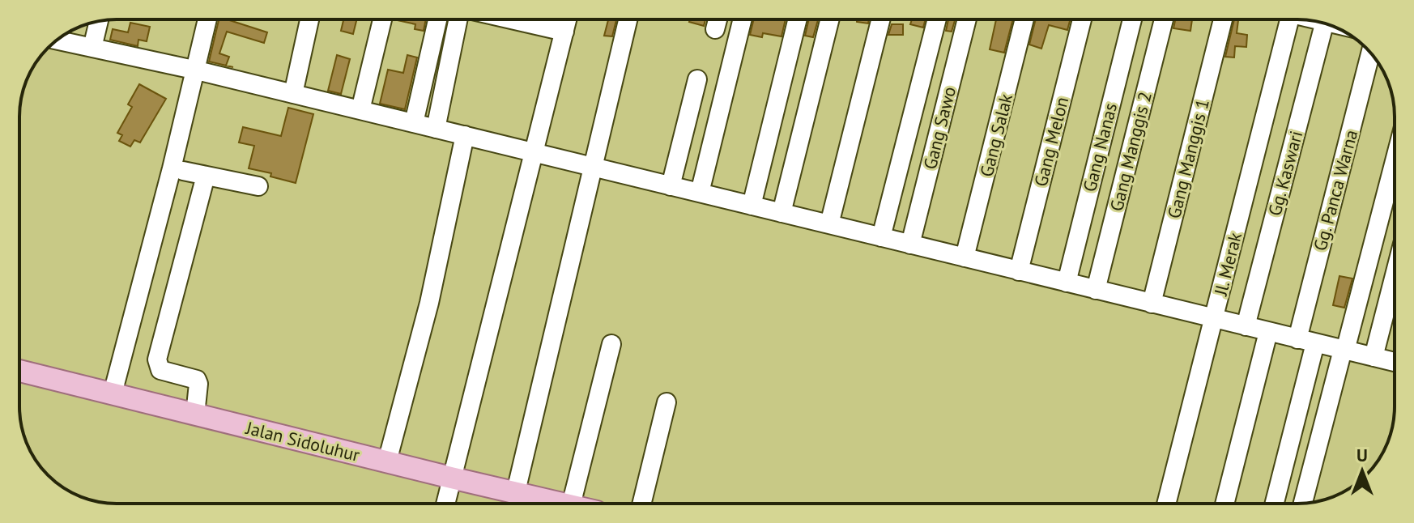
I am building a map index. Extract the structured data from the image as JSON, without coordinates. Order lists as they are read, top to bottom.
{
  "streets": {
    "main road": ["Jalan Sidoluhur"],
    "street": [
      "Gang Sawo",
      "Gang Salak",
      "Gang Melon",
      "Gang Nanas",
      "Gang Manggis 2",
      "Gang Manggis 1",
      "Gg. Kaswari",
      "Gg. Panca Warna",
      "Jl. Merak"
    ]
  },
  "north": "top"
}
